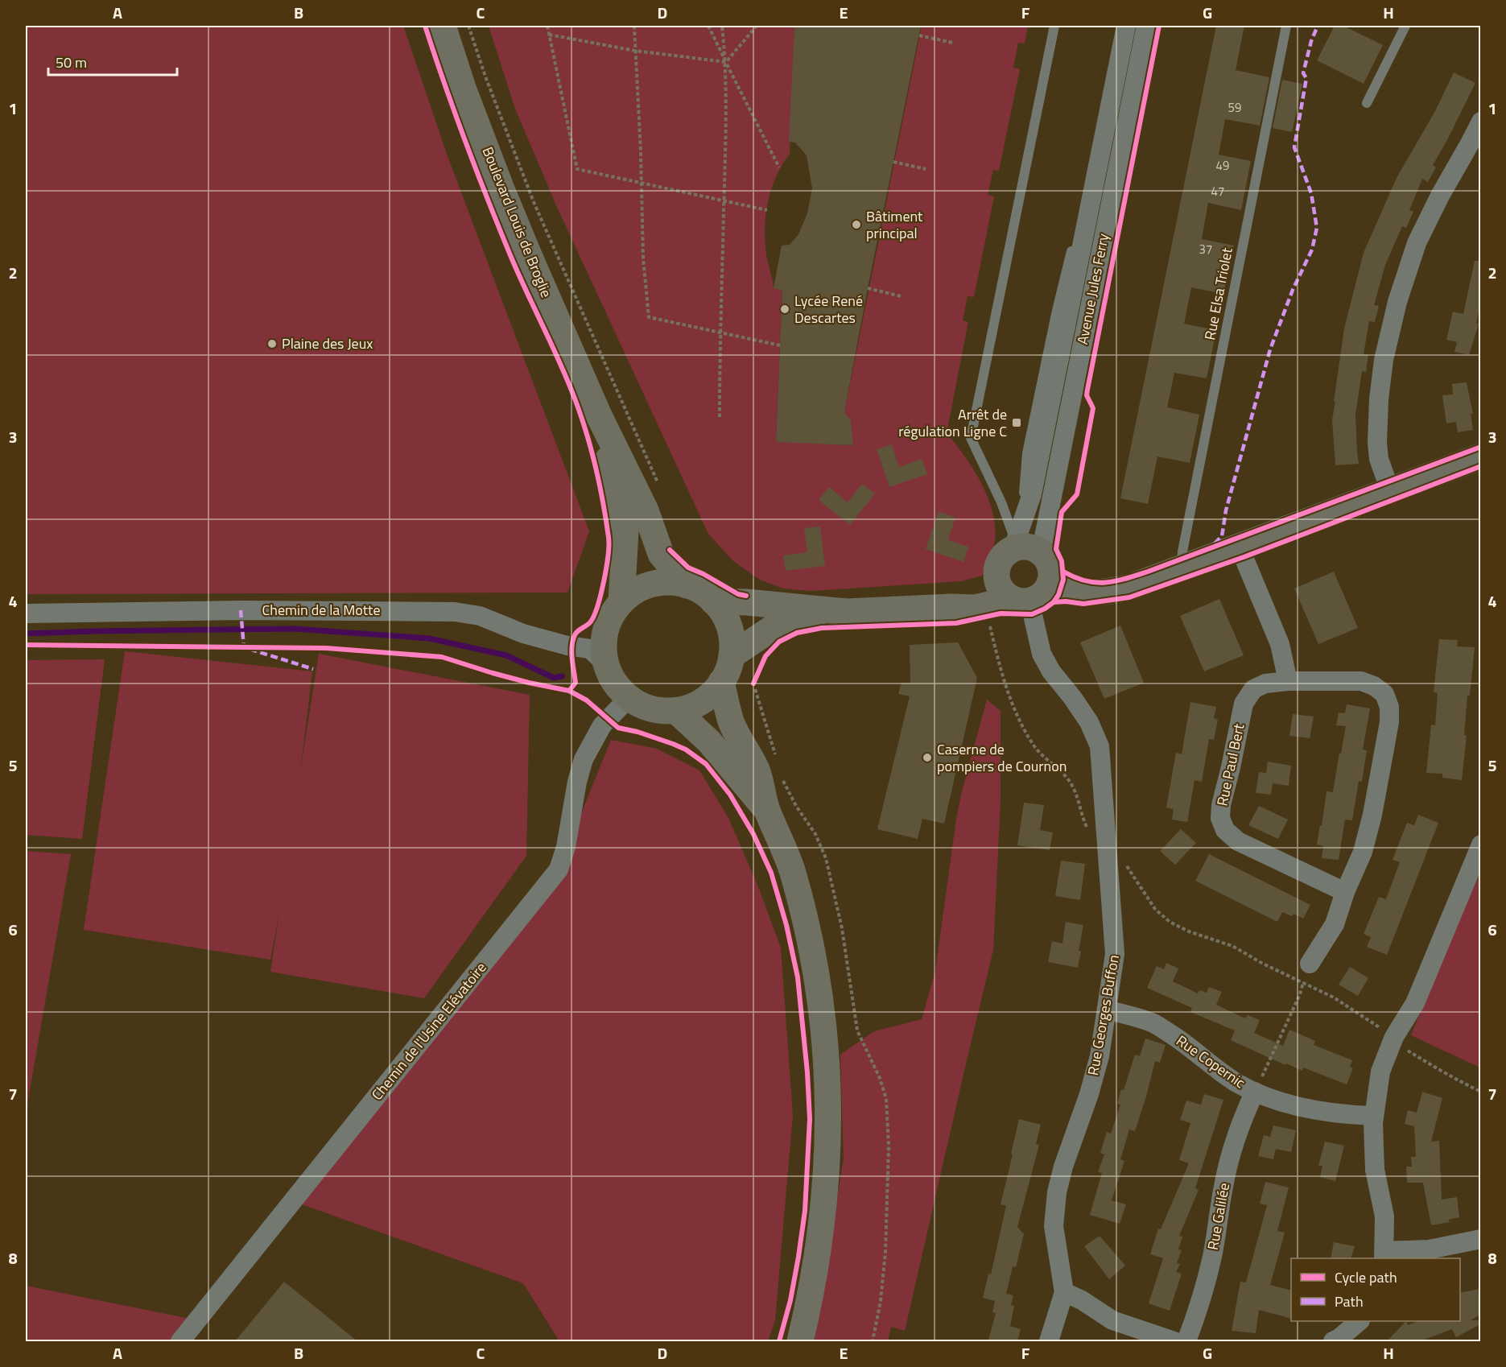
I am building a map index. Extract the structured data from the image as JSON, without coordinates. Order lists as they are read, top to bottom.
{
  "streets": {
    "main road": ["Boulevard Louis de Broglie"],
    "street": [
      "Avenue Jules Ferry",
      "Chemin de la Motte",
      "Rue Paul Bert",
      "Rue Georges Buffon",
      "Chemin de l'Usine Elévatoire",
      "Rue Copernic",
      "Rue Galilée"
    ],
    "lane": ["Rue Elsa Triolet"]
  },
  "crossings": [
    ["Boulevard Louis de Broglie", "Chemin de la Motte"],
    ["Boulevard Louis de Broglie", "Chemin de l'Usine Elévatoire"],
    ["Avenue Jules Ferry", "Rue Georges Buffon"],
    ["Chemin de la Motte", "Chemin de l'Usine Elévatoire"],
    ["Rue Georges Buffon", "Rue Copernic"],
    ["Rue Copernic", "Rue Galilée"]
  ],
  "places": {
    "other": [
      "Bâtiment principal",
      "Lycée René Descartes",
      "Plaine des Jeux",
      "Caserne de pompiers de Cournon"
    ],
    "transit": ["Arrêt de régulation Ligne C"]
  },
  "house_numbers": [
    "59",
    "49",
    "47",
    "37"
  ],
  "legend": ["Cycle path", "Path"],
  "scale_bar": "50 m",
  "grid": {
    "columns": [
      "A",
      "B",
      "C",
      "D",
      "E",
      "F",
      "G",
      "H"
    ],
    "rows": [
      "1",
      "2",
      "3",
      "4",
      "5",
      "6",
      "7",
      "8"
    ]
  }
}
